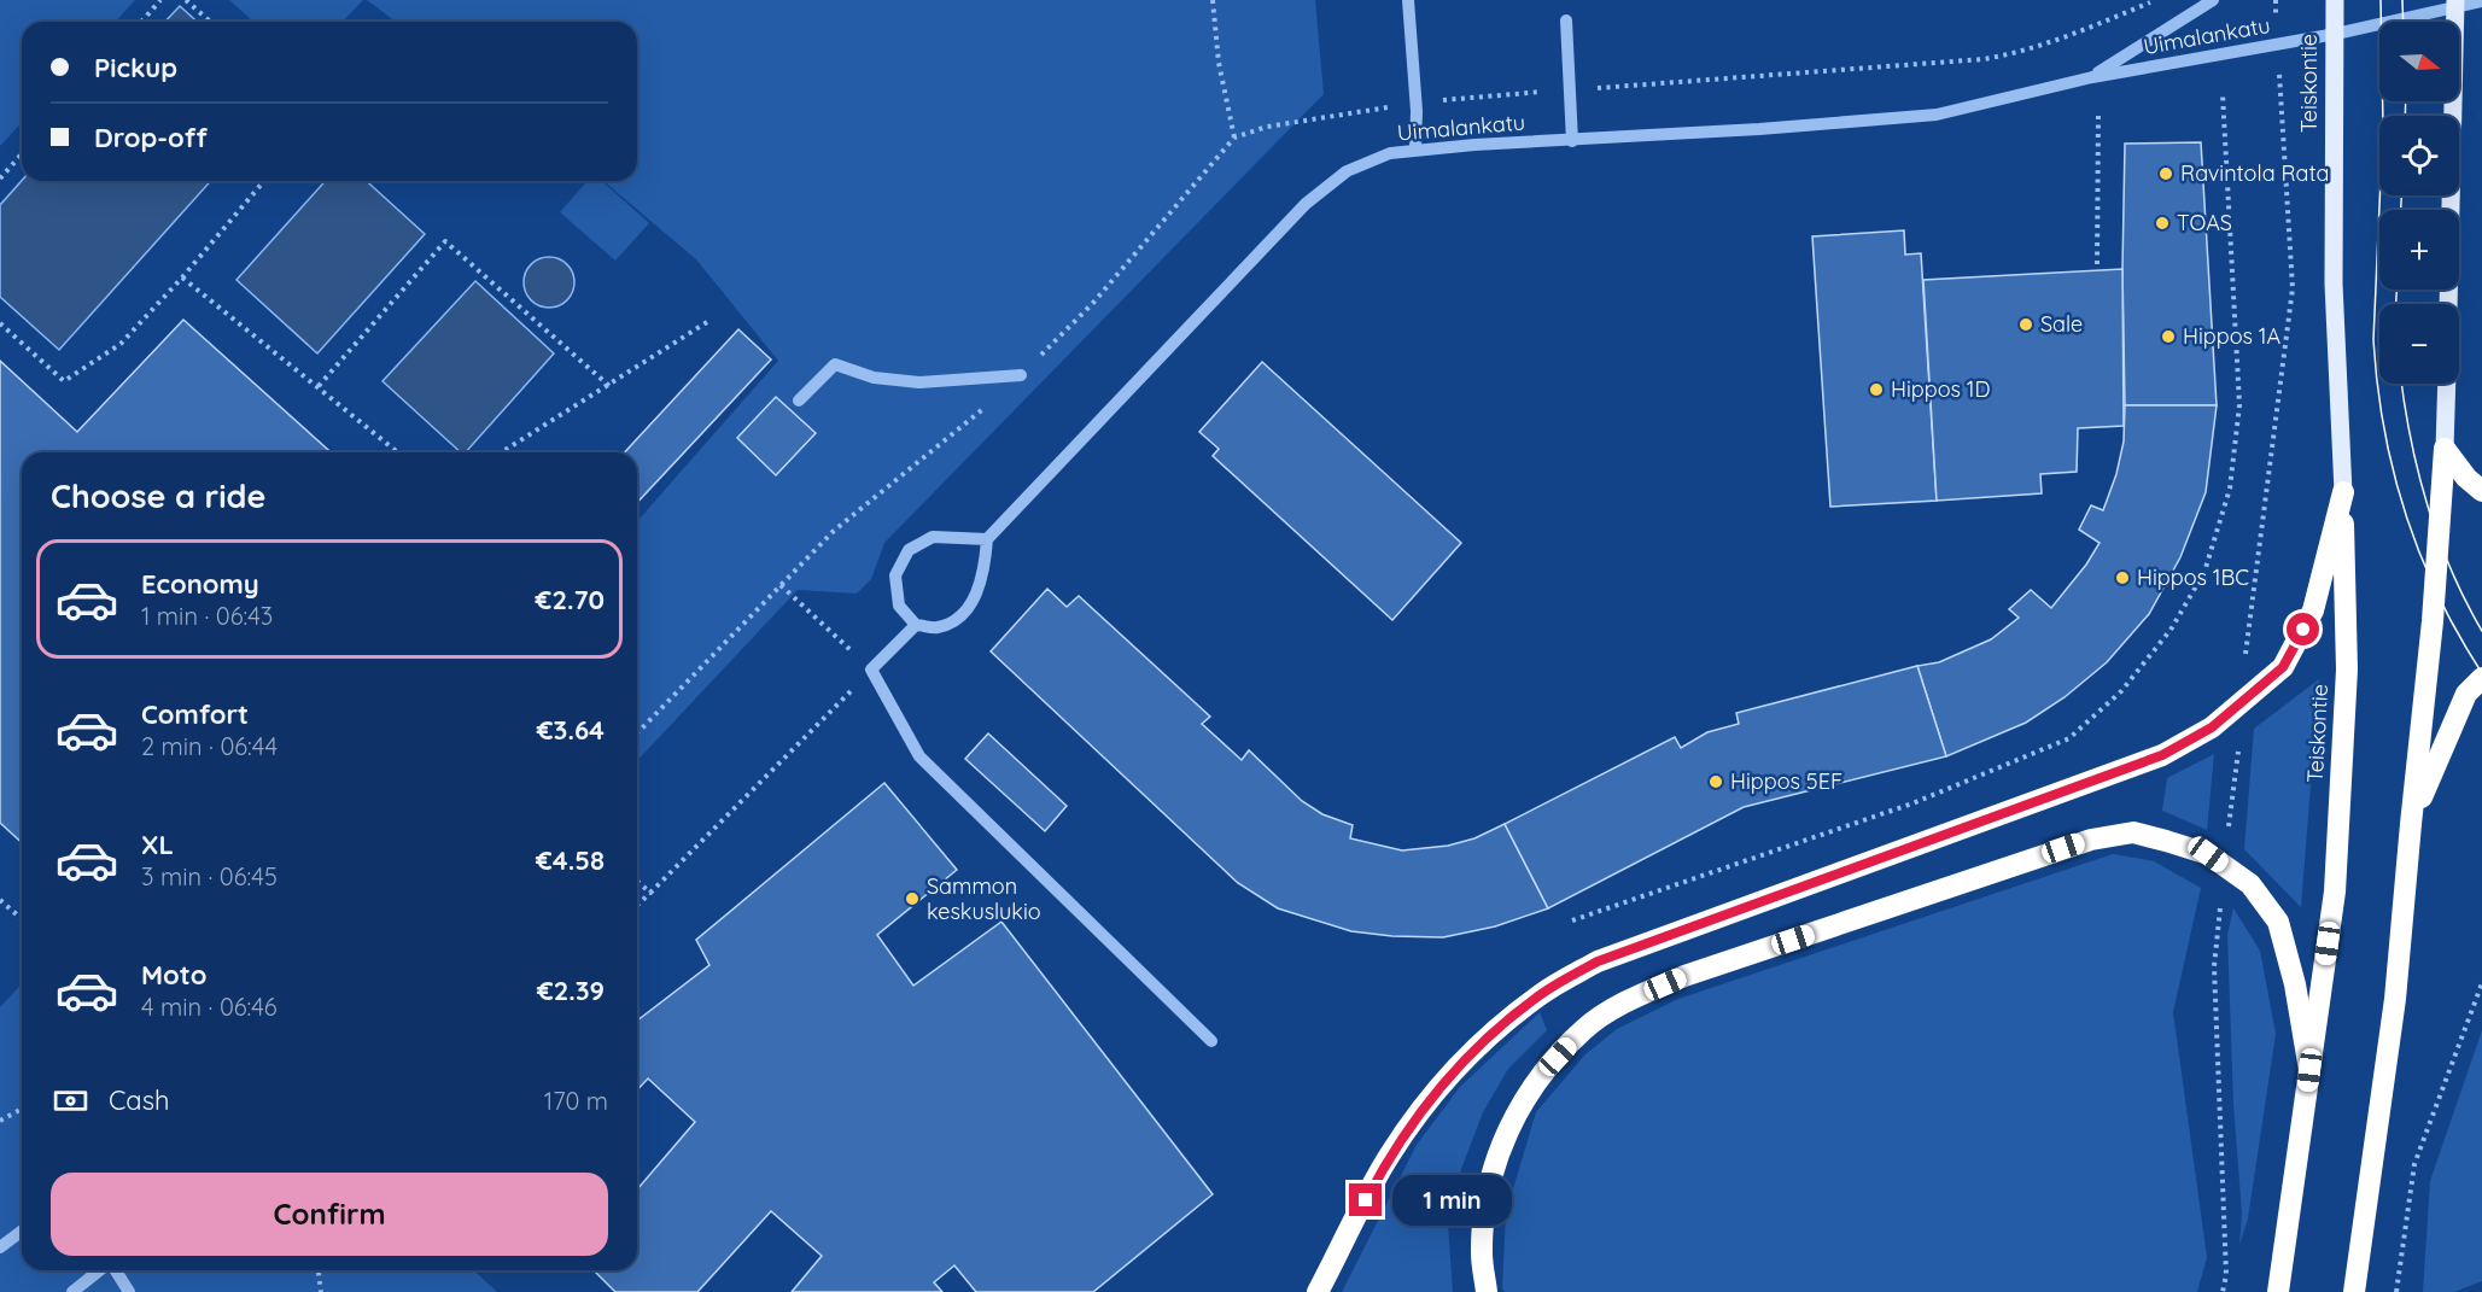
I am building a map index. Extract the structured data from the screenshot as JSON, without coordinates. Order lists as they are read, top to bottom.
{
  "streets": {
    "highway": ["Teiskontie"],
    "street": ["Uimalankatu"]
  },
  "crossings": [
    ["Uimalankatu", "Teiskontie"]
  ],
  "places": [
    "Ravintola Rata",
    "TOAS",
    "Sale",
    "Hippos 1A",
    "Hippos 1D",
    "Hippos 1BC",
    "Hippos 5EF",
    "Sammon keskuslukio"
  ],
  "north": "right",
  "page": {
    "map_buttons": ["+", "−"],
    "banner": ["Pickup", "Drop-off"],
    "heading": "Choose a ride",
    "list": [
      {
        "name": "Economy",
        "note": "1 min · 06:43",
        "value": "€2.70"
      },
      {
        "name": "Comfort",
        "note": "2 min · 06:44",
        "value": "€3.64"
      },
      {
        "name": "XL",
        "note": "3 min · 06:45",
        "value": "€4.58"
      },
      {
        "name": "Moto",
        "note": "4 min · 06:46",
        "value": "€2.39"
      }
    ],
    "pay": ["Cash", "170 m"],
    "buttons": "Confirm",
    "bubble": "1 min"
  }
}
